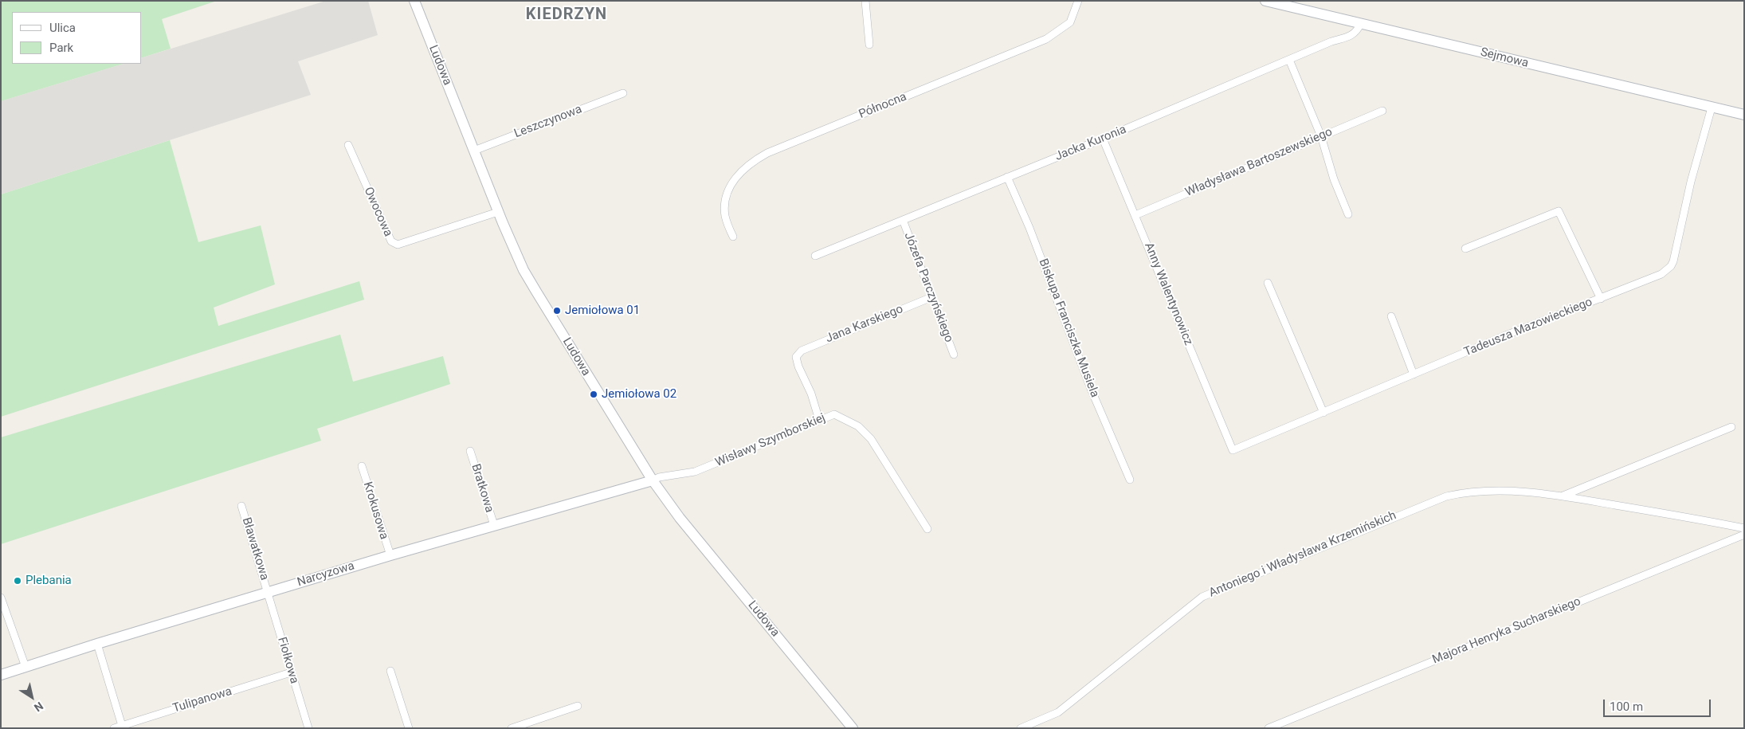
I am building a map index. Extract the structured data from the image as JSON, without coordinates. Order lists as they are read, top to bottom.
{
  "streets": {
    "main road": ["Sejmowa", "Ludowa", "Narcyzowa"],
    "street": [
      "Północna",
      "Leszczynowa",
      "Jacka Kuronia",
      "Władysława Bartoszewskiego",
      "Owocowa",
      "Józefa Parczyńskiego",
      "Anny Walentynowicz",
      "Jana Karskiego",
      "Tadeusza Mazowieckiego",
      "Biskupa Franciszka Musiela",
      "Wisławy Szymborskiej",
      "Bratkowa",
      "Krokusowa",
      "Bławatkowa",
      "Antoniego i Władysława Krzemińskich",
      "Majora Henryka Sucharskiego",
      "Fiołkowa",
      "Tulipanowa"
    ]
  },
  "crossings": [
    ["Sejmowa", "Jacka Kuronia"],
    ["Sejmowa", "Tadeusza Mazowieckiego"],
    ["Ludowa", "Leszczynowa"],
    ["Ludowa", "Owocowa"],
    ["Ludowa", "Wisławy Szymborskiej"],
    ["Ludowa", "Narcyzowa"],
    ["Jacka Kuronia", "Józefa Parczyńskiego"],
    ["Jacka Kuronia", "Anny Walentynowicz"],
    ["Jacka Kuronia", "Biskupa Franciszka Musiela"],
    ["Władysława Bartoszewskiego", "Anny Walentynowicz"],
    ["Józefa Parczyńskiego", "Jana Karskiego"],
    ["Anny Walentynowicz", "Tadeusza Mazowieckiego"],
    ["Jana Karskiego", "Wisławy Szymborskiej"],
    ["Wisławy Szymborskiej", "Narcyzowa"],
    ["Bratkowa", "Narcyzowa"],
    ["Krokusowa", "Narcyzowa"],
    ["Bławatkowa", "Narcyzowa"],
    ["Bławatkowa", "Fiołkowa"],
    ["Narcyzowa", "Fiołkowa"],
    ["Fiołkowa", "Tulipanowa"]
  ],
  "districts": ["KIEDRZYN"],
  "places": ["Jemiołowa 01", "Jemiołowa 02", "Plebania"],
  "legend": ["Ulica", "Park"],
  "scale_bar": "100 m",
  "north": "bottom right"
}
